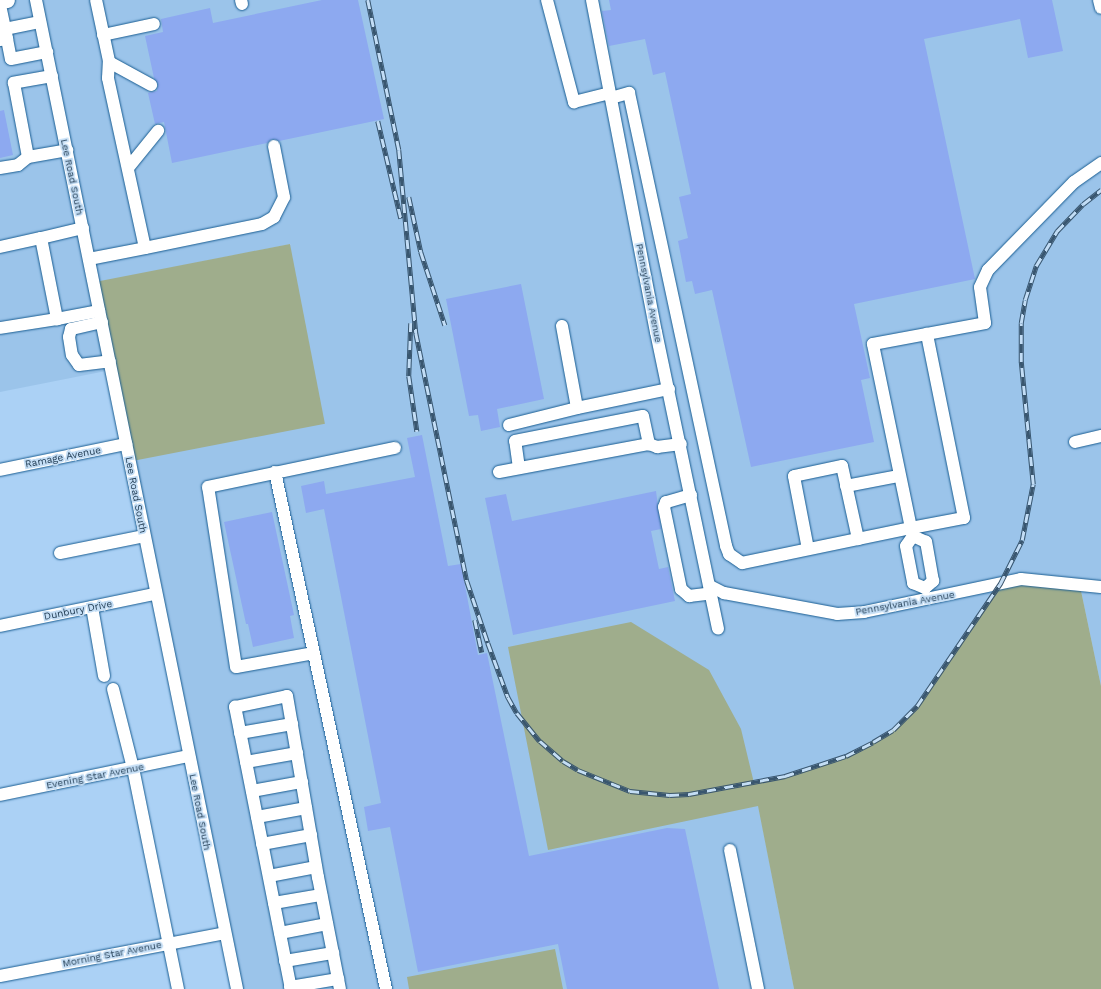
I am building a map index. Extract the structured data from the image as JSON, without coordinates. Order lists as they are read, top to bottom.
{
  "streets": {
    "street": [
      "Lee Road South",
      "Pennsylvania Avenue",
      "Ramage Avenue",
      "Dunbury Drive",
      "Evening Star Avenue",
      "Morning Star Avenue"
    ]
  },
  "crossings": [
    ["Lee Road South", "Ramage Avenue"],
    ["Lee Road South", "Dunbury Drive"],
    ["Lee Road South", "Evening Star Avenue"],
    ["Lee Road South", "Morning Star Avenue"]
  ]
}
